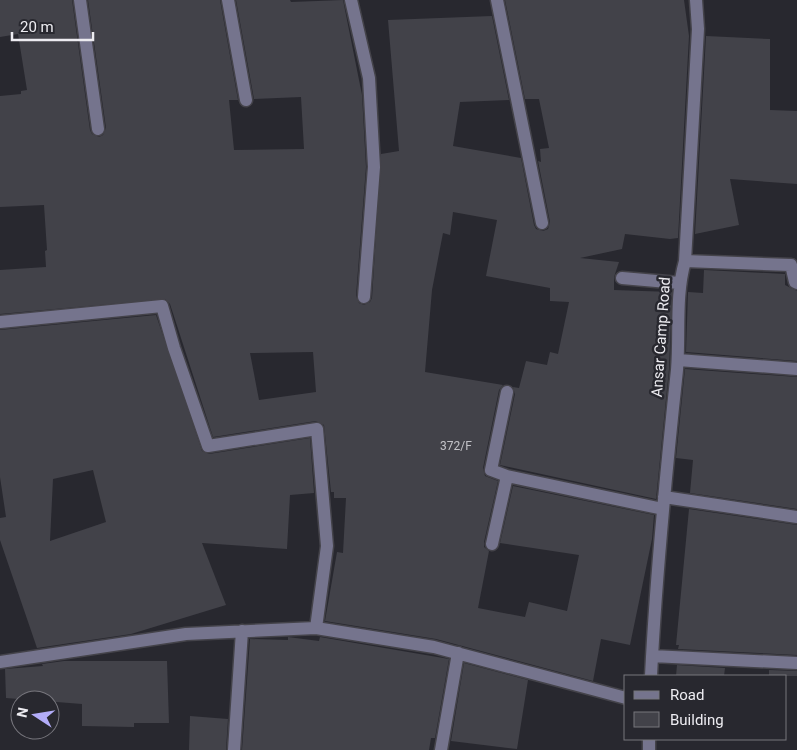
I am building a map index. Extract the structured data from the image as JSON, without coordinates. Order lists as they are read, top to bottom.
{
  "streets": {
    "street": ["Ansar Camp Road"]
  },
  "house_numbers": ["372/F"],
  "legend": ["Road", "Building"],
  "scale_bar": "20 m",
  "north": "left"
}
